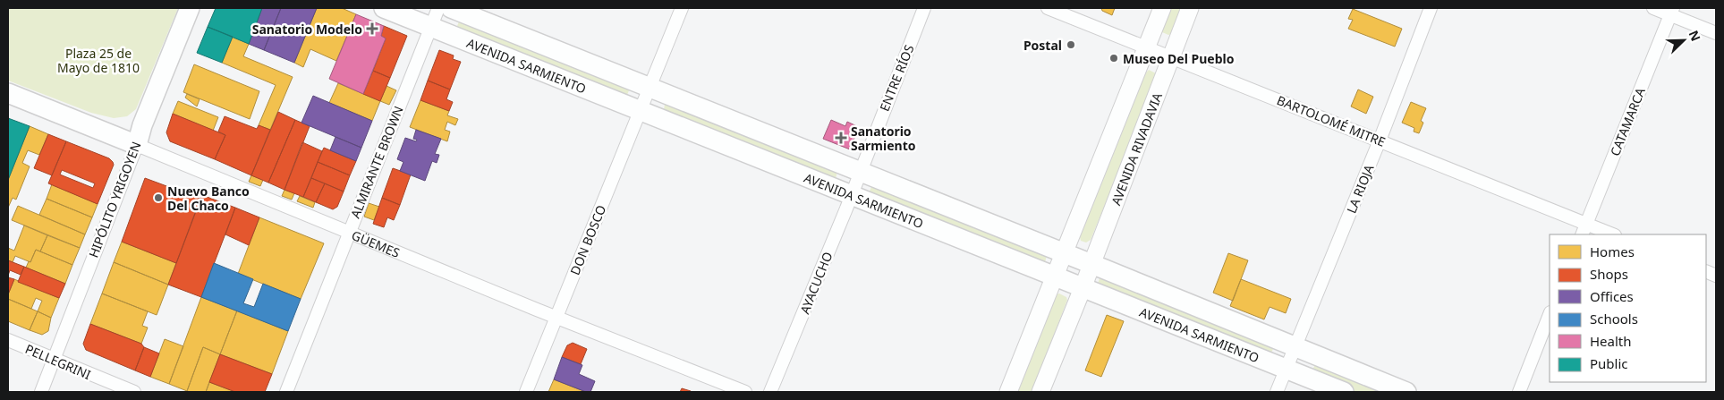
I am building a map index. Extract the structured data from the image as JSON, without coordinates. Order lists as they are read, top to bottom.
{
  "streets": {
    "main road": [
      "AVENIDA SARMIENTO",
      "AVENIDA RIVADAVIA",
      "HIPÓLITO YRIGOYEN",
      "GÜEMES"
    ],
    "street": [
      "ENTRE RÍOS",
      "BARTOLOMÉ MITRE",
      "CATAMARCA",
      "ALMIRANTE BROWN",
      "LA RIOJA",
      "DON BOSCO",
      "AYACUCHO",
      "PELLEGRINI"
    ]
  },
  "crossings": [
    ["AVENIDA SARMIENTO", "ENTRE RÍOS"],
    ["AVENIDA SARMIENTO", "AVENIDA RIVADAVIA"],
    ["AVENIDA SARMIENTO", "ALMIRANTE BROWN"],
    ["AVENIDA SARMIENTO", "LA RIOJA"],
    ["AVENIDA SARMIENTO", "DON BOSCO"],
    ["AVENIDA SARMIENTO", "AYACUCHO"],
    ["ENTRE RÍOS", "AYACUCHO"],
    ["BARTOLOMÉ MITRE", "CATAMARCA"],
    ["BARTOLOMÉ MITRE", "AVENIDA RIVADAVIA"],
    ["BARTOLOMÉ MITRE", "LA RIOJA"],
    ["ALMIRANTE BROWN", "GÜEMES"],
    ["HIPÓLITO YRIGOYEN", "GÜEMES"],
    ["HIPÓLITO YRIGOYEN", "PELLEGRINI"],
    ["DON BOSCO", "GÜEMES"]
  ],
  "parks": ["Plaza 25 de Mayo de 1810"],
  "places": {
    "health": ["Sanatorio Modelo", "Sanatorio Sarmiento"],
    "other": ["Postal", "Museo Del Pueblo", "Nuevo Banco Del Chaco"]
  },
  "legend": [
    "Homes",
    "Shops",
    "Offices",
    "Schools",
    "Health",
    "Public"
  ],
  "north": "top right"
}
